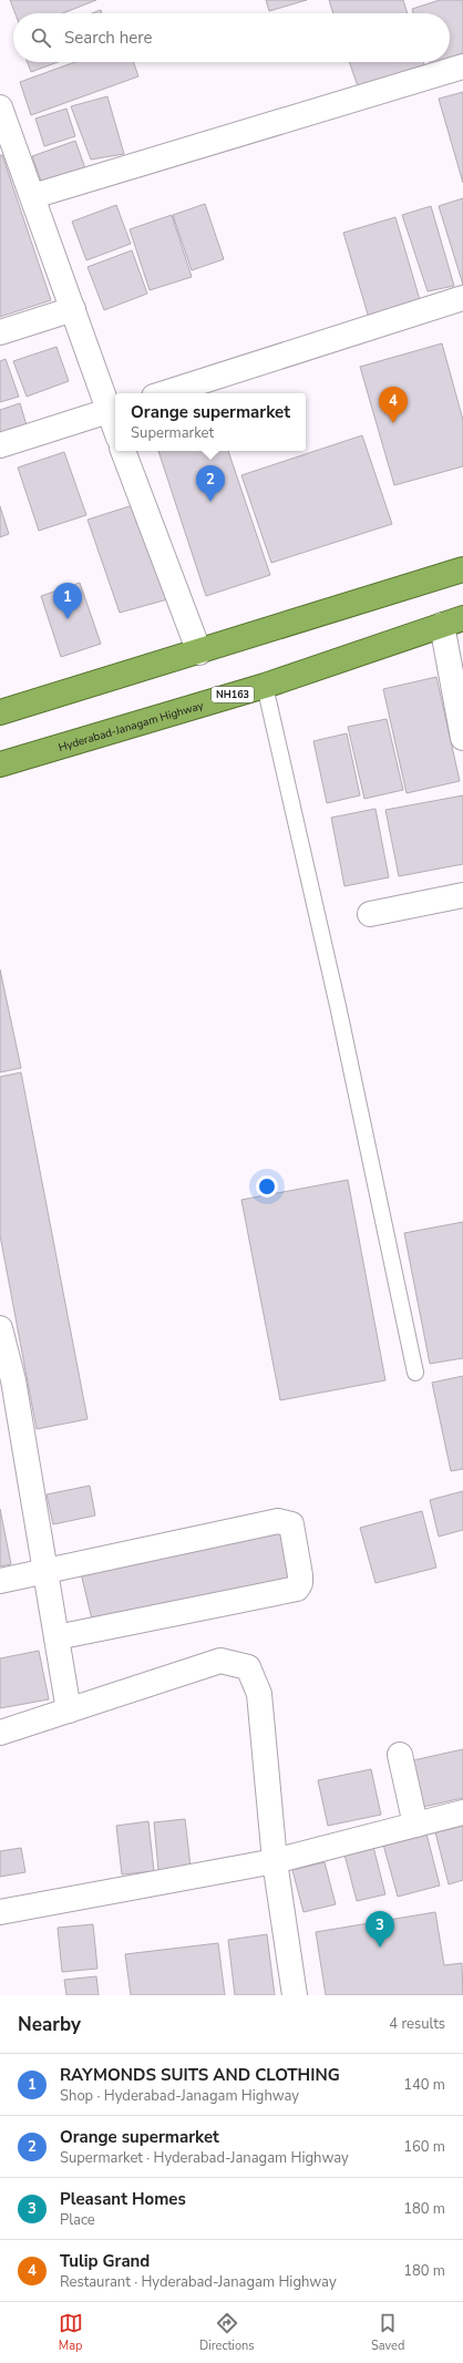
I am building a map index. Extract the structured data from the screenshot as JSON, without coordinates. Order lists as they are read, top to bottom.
{
  "streets": {
    "highway": ["NH163", "Hyderabad-Janagam Highway"]
  },
  "page": {
    "search": "Search here",
    "pins": [
      "4",
      "2",
      "1",
      "3"
    ],
    "popup": ["Orange supermarket", "Supermarket"],
    "heading": ["Nearby", "4 results"],
    "list": [
      {
        "mark": "1",
        "name": "RAYMONDS SUITS AND CLOTHING",
        "note": "Shop · Hyderabad-Janagam Highway",
        "value": "140 m"
      },
      {
        "mark": "2",
        "name": "Orange supermarket",
        "note": "Supermarket · Hyderabad-Janagam Highway",
        "value": "160 m"
      },
      {
        "mark": "3",
        "name": "Pleasant Homes",
        "note": "Place",
        "value": "180 m"
      },
      {
        "mark": "4",
        "name": "Tulip Grand",
        "note": "Restaurant · Hyderabad-Janagam Highway",
        "value": "180 m"
      }
    ],
    "nav": ["Map", "Directions", "Saved"]
  }
}
